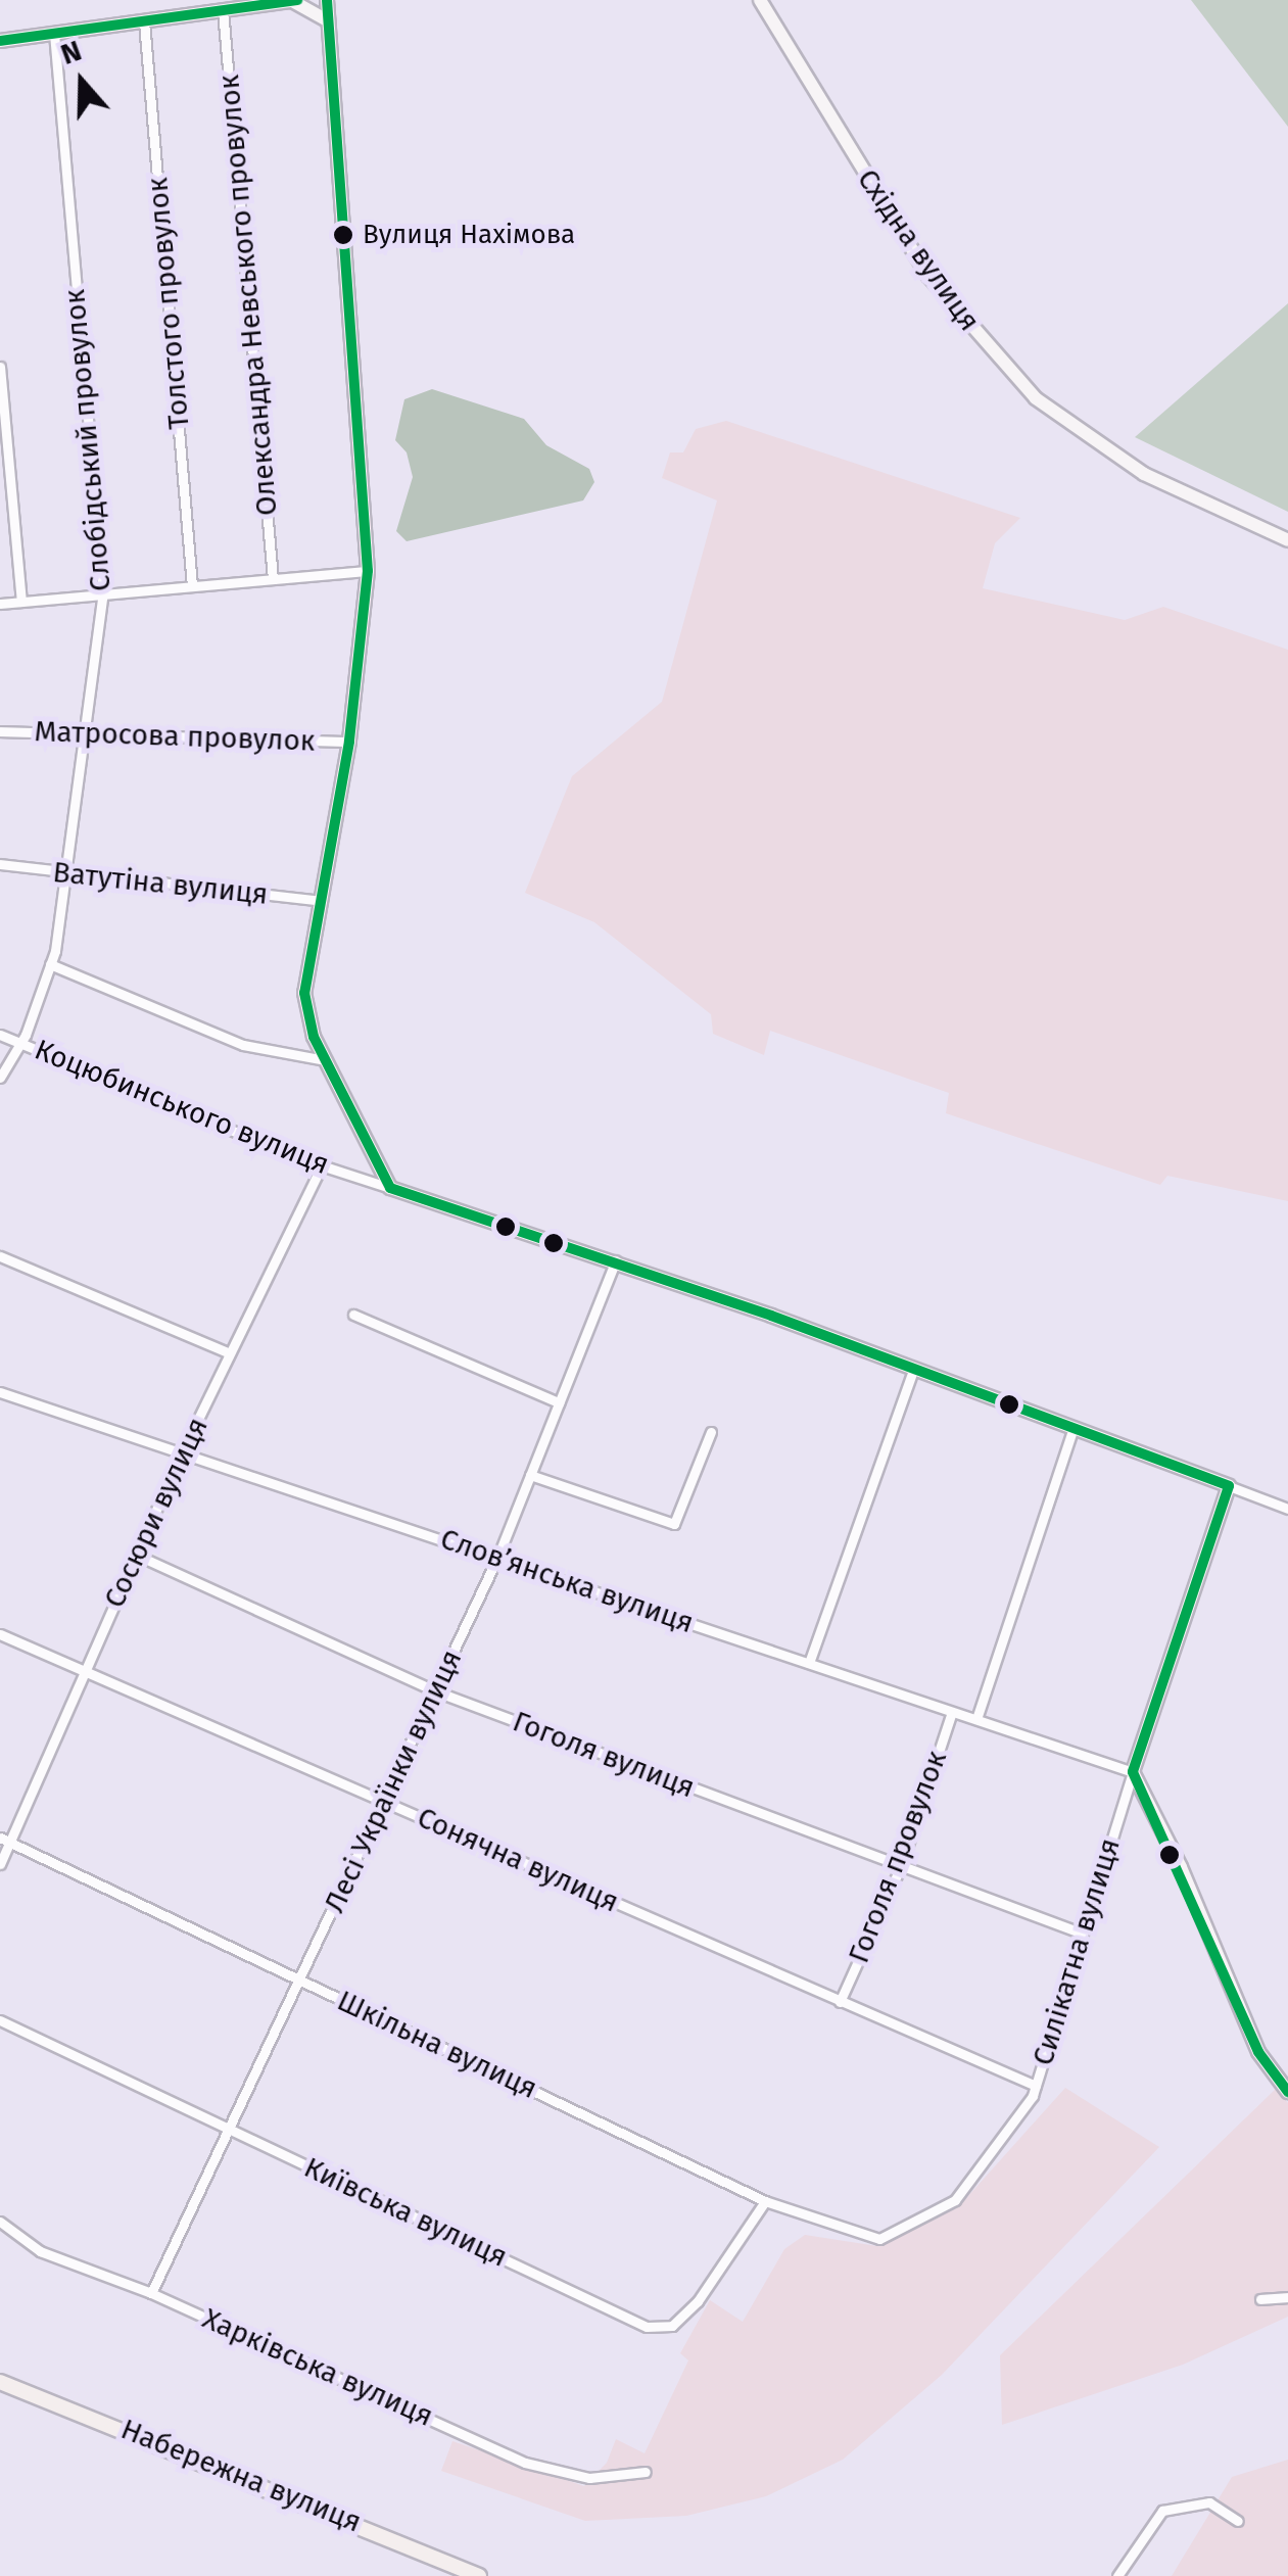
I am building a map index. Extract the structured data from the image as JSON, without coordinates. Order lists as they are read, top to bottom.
{
  "streets": {
    "main road": ["Набережна вулиця"],
    "street": [
      "Східна вулиця",
      "Олександра Невського провулок",
      "Толстого провулок",
      "Слобідський провулок",
      "Матросова провулок",
      "Ватутіна вулиця",
      "Коцюбинського вулиця",
      "Сосюри вулиця",
      "Слов’янська вулиця",
      "Гоголя вулиця",
      "Лесі Українки вулиця",
      "Гоголя провулок",
      "Сонячна вулиця",
      "Силікатна вулиця",
      "Шкільна вулиця",
      "Київська вулиця",
      "Харківська вулиця"
    ]
  },
  "crossings": [
    ["Слобідський провулок", "Матросова провулок"],
    ["Слобідський провулок", "Ватутіна вулиця"],
    ["Слобідський провулок", "Коцюбинського вулиця"],
    ["Коцюбинського вулиця", "Сосюри вулиця"],
    ["Коцюбинського вулиця", "Лесі Українки вулиця"],
    ["Коцюбинського вулиця", "Силікатна вулиця"],
    ["Сосюри вулиця", "Слов’янська вулиця"],
    ["Сосюри вулиця", "Гоголя вулиця"],
    ["Сосюри вулиця", "Сонячна вулиця"],
    ["Сосюри вулиця", "Шкільна вулиця"],
    ["Слов’янська вулиця", "Лесі Українки вулиця"],
    ["Слов’янська вулиця", "Гоголя провулок"],
    ["Слов’янська вулиця", "Силікатна вулиця"],
    ["Гоголя вулиця", "Лесі Українки вулиця"],
    ["Гоголя вулиця", "Гоголя провулок"],
    ["Гоголя вулиця", "Силікатна вулиця"],
    ["Лесі Українки вулиця", "Сонячна вулиця"],
    ["Лесі Українки вулиця", "Шкільна вулиця"],
    ["Лесі Українки вулиця", "Київська вулиця"],
    ["Лесі Українки вулиця", "Харківська вулиця"],
    ["Гоголя провулок", "Сонячна вулиця"],
    ["Сонячна вулиця", "Силікатна вулиця"],
    ["Силікатна вулиця", "Шкільна вулиця"],
    ["Шкільна вулиця", "Київська вулиця"]
  ],
  "places": ["Вулиця Нахімова"],
  "north": "top"
}
